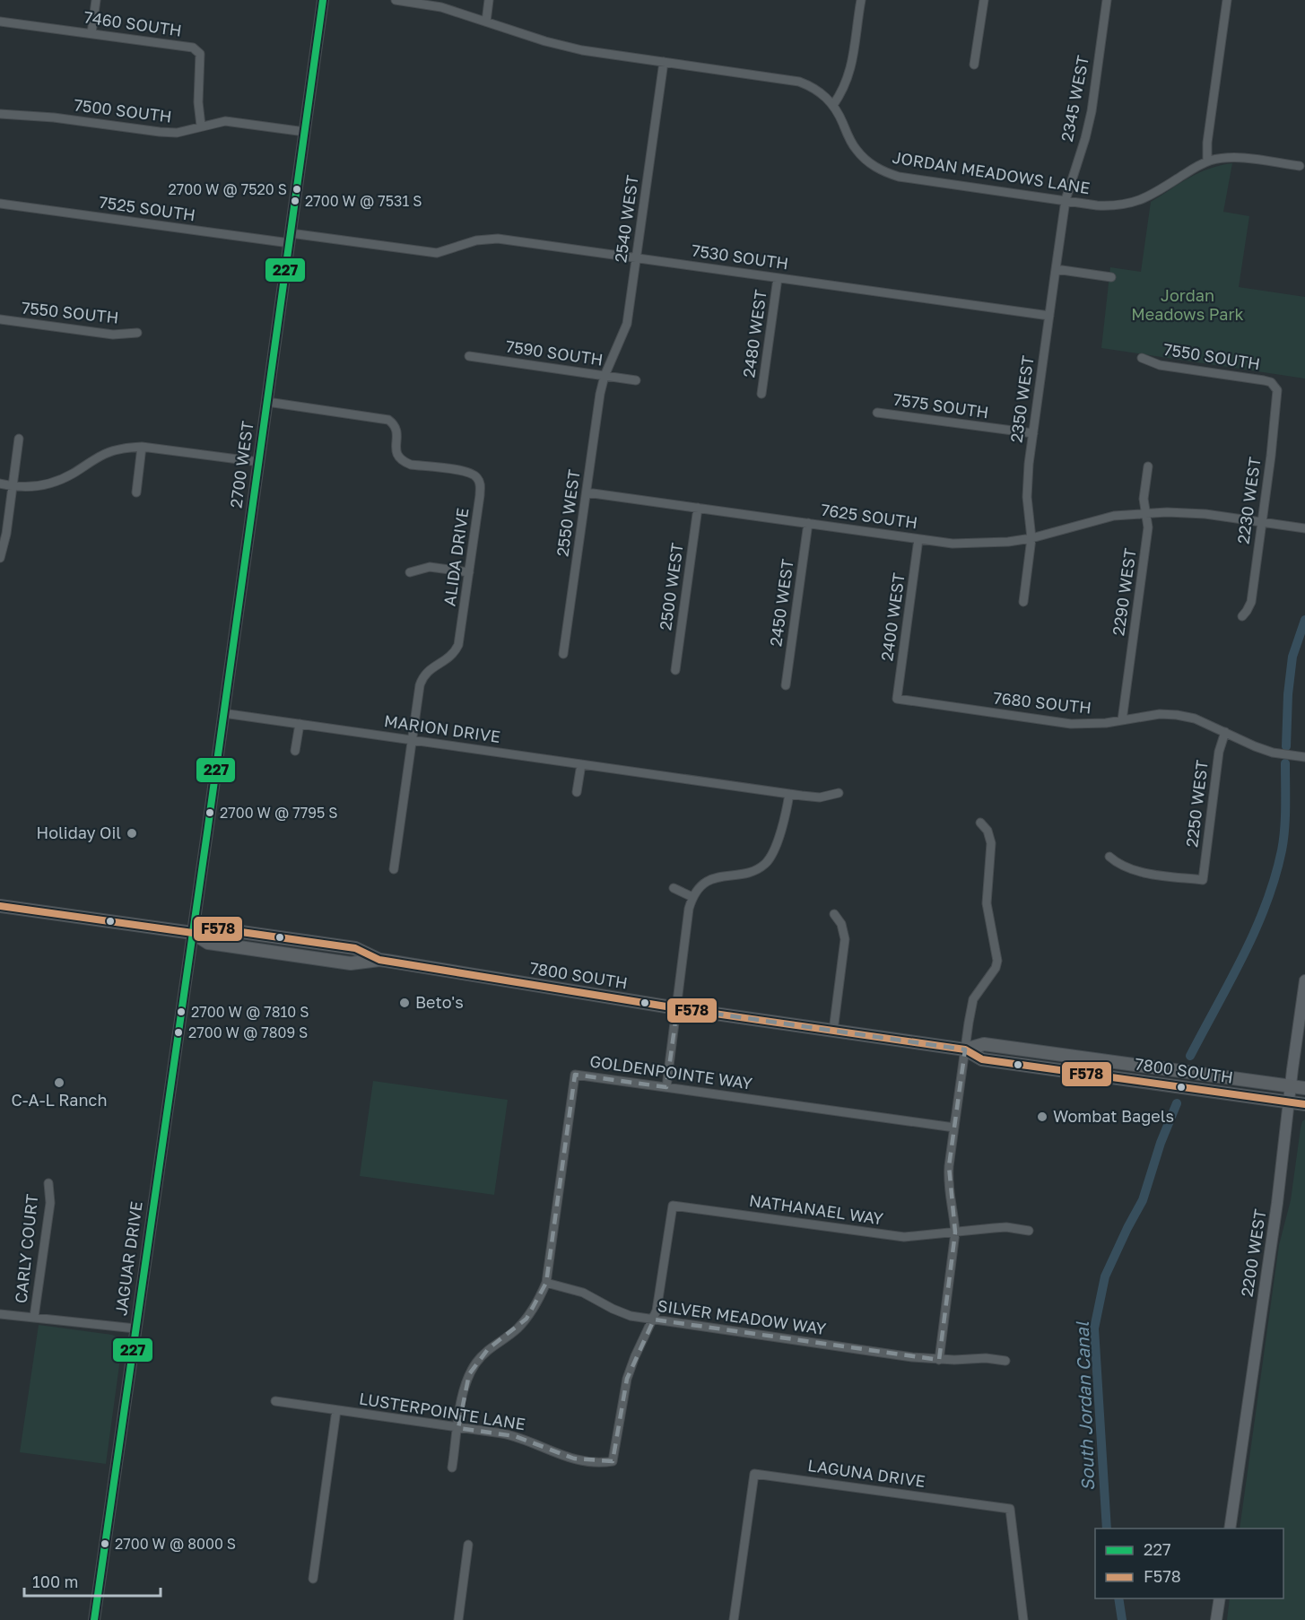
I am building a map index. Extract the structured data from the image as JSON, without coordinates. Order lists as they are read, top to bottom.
{
  "streets": {
    "main road": [
      "2700 WEST",
      "7800 SOUTH",
      "2200 WEST",
      "JAGUAR DRIVE"
    ],
    "street": [
      "7460 SOUTH",
      "2345 WEST",
      "7500 SOUTH",
      "JORDAN MEADOWS LANE",
      "7525 SOUTH",
      "2540 WEST",
      "7530 SOUTH",
      "7550 SOUTH",
      "2480 WEST",
      "7590 SOUTH",
      "2350 WEST",
      "7575 SOUTH",
      "2230 WEST",
      "2550 WEST",
      "7625 SOUTH",
      "ALIDA DRIVE",
      "2500 WEST",
      "2290 WEST",
      "2450 WEST",
      "2400 WEST",
      "7680 SOUTH",
      "MARION DRIVE",
      "2250 WEST",
      "GOLDENPOINTE WAY",
      "NATHANAEL WAY",
      "CARLY COURT",
      "SILVER MEADOW WAY",
      "LUSTERPOINTE LANE",
      "LAGUNA DRIVE"
    ]
  },
  "crossings": [
    ["7460 SOUTH", "7500 SOUTH"],
    ["2345 WEST", "JORDAN MEADOWS LANE"],
    ["2345 WEST", "2350 WEST"],
    ["7500 SOUTH", "2700 WEST"],
    ["JORDAN MEADOWS LANE", "2540 WEST"],
    ["JORDAN MEADOWS LANE", "2350 WEST"],
    ["7525 SOUTH", "7530 SOUTH"],
    ["7525 SOUTH", "2700 WEST"],
    ["2540 WEST", "7530 SOUTH"],
    ["2540 WEST", "7590 SOUTH"],
    ["2540 WEST", "2550 WEST"],
    ["7530 SOUTH", "2480 WEST"],
    ["7530 SOUTH", "2350 WEST"],
    ["7550 SOUTH", "2230 WEST"],
    ["7590 SOUTH", "2550 WEST"],
    ["2350 WEST", "7575 SOUTH"],
    ["2350 WEST", "7625 SOUTH"],
    ["2700 WEST", "ALIDA DRIVE"],
    ["2700 WEST", "MARION DRIVE"],
    ["2700 WEST", "7800 SOUTH"],
    ["2700 WEST", "JAGUAR DRIVE"],
    ["2230 WEST", "7625 SOUTH"],
    ["2550 WEST", "7625 SOUTH"],
    ["7625 SOUTH", "2500 WEST"],
    ["7625 SOUTH", "2290 WEST"],
    ["7625 SOUTH", "2450 WEST"],
    ["7625 SOUTH", "2400 WEST"],
    ["ALIDA DRIVE", "MARION DRIVE"],
    ["2290 WEST", "7680 SOUTH"],
    ["2400 WEST", "7680 SOUTH"],
    ["7680 SOUTH", "2250 WEST"],
    ["7800 SOUTH", "2200 WEST"],
    ["7800 SOUTH", "JAGUAR DRIVE"],
    ["GOLDENPOINTE WAY", "SILVER MEADOW WAY"],
    ["GOLDENPOINTE WAY", "LUSTERPOINTE LANE"],
    ["NATHANAEL WAY", "SILVER MEADOW WAY"],
    ["NATHANAEL WAY", "LUSTERPOINTE LANE"],
    ["SILVER MEADOW WAY", "LUSTERPOINTE LANE"]
  ],
  "water": ["South Jordan Canal"],
  "parks": ["Jordan Meadows Park"],
  "places": [
    "2700 W @ 7520 S",
    "2700 W @ 7531 S",
    "2700 W @ 7795 S",
    "Holiday Oil",
    "Beto's",
    "2700 W @ 7810 S",
    "2700 W @ 7809 S",
    "C-A-L Ranch",
    "Wombat Bagels",
    "2700 W @ 8000 S"
  ],
  "lines": ["transit line 227", "transit line F578"],
  "legend": ["227", "F578"],
  "scale_bar": "100 m"
}
